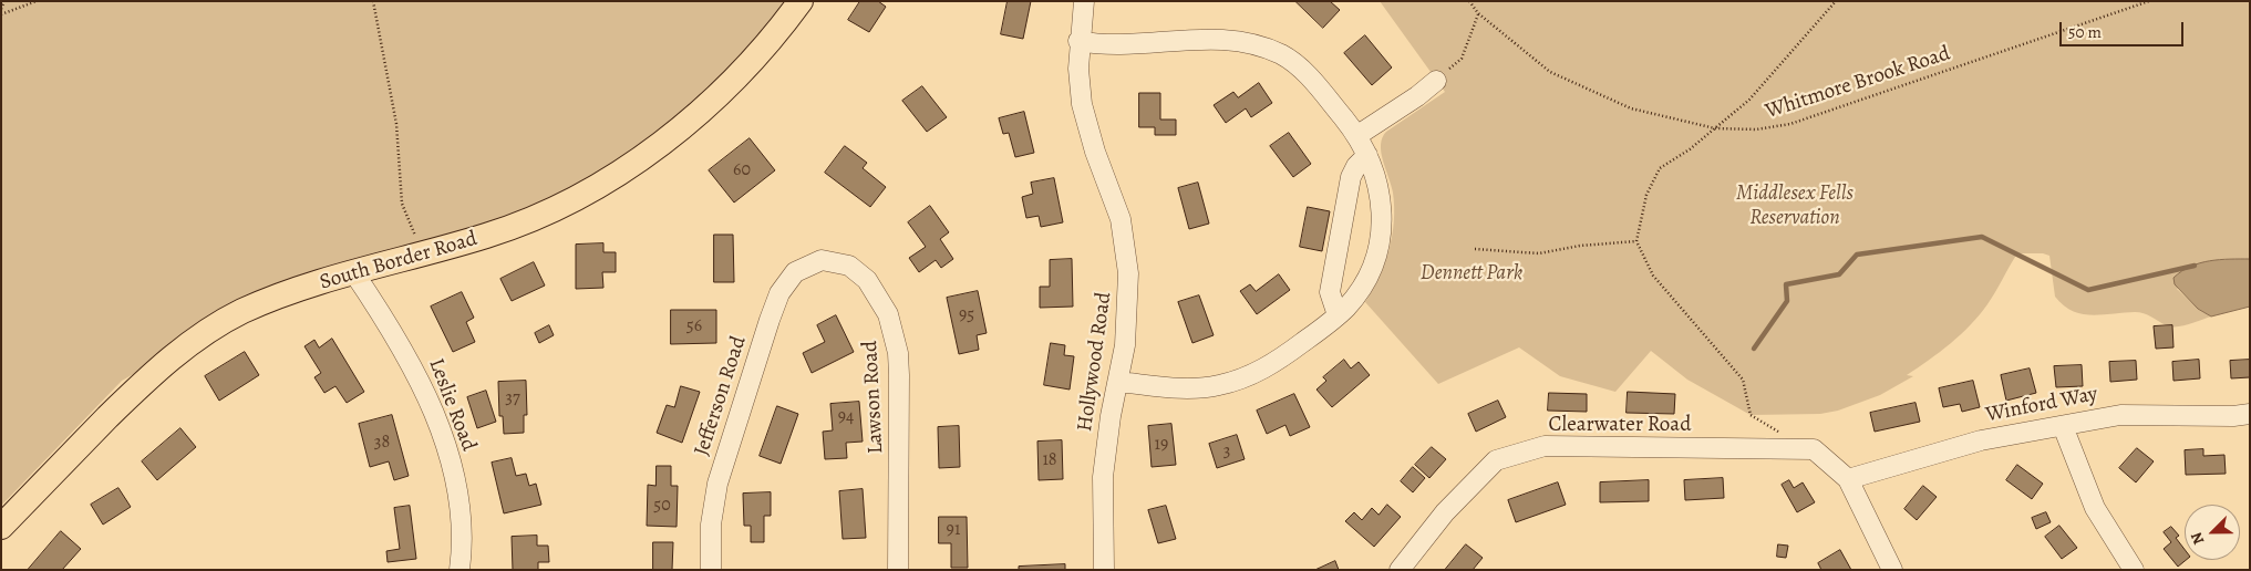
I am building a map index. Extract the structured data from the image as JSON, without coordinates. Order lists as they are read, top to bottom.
{
  "streets": {
    "main road": ["South Border Road"],
    "street": [
      "Hollywood Road",
      "Jefferson Road",
      "Lawson Road",
      "Leslie Road",
      "Winford Way",
      "Clearwater Road"
    ],
    "path": ["Whitmore Brook Road"]
  },
  "crossings": [
    ["South Border Road", "Leslie Road"],
    ["Jefferson Road", "Lawson Road"],
    ["Winford Way", "Clearwater Road"]
  ],
  "parks": ["Middlesex Fells Reservation", "Dennett Park"],
  "house_numbers": [
    "60",
    "95",
    "56",
    "37",
    "94",
    "38",
    "19",
    "3",
    "18",
    "50",
    "91"
  ],
  "scale_bar": "50 m",
  "north": "bottom left"
}
